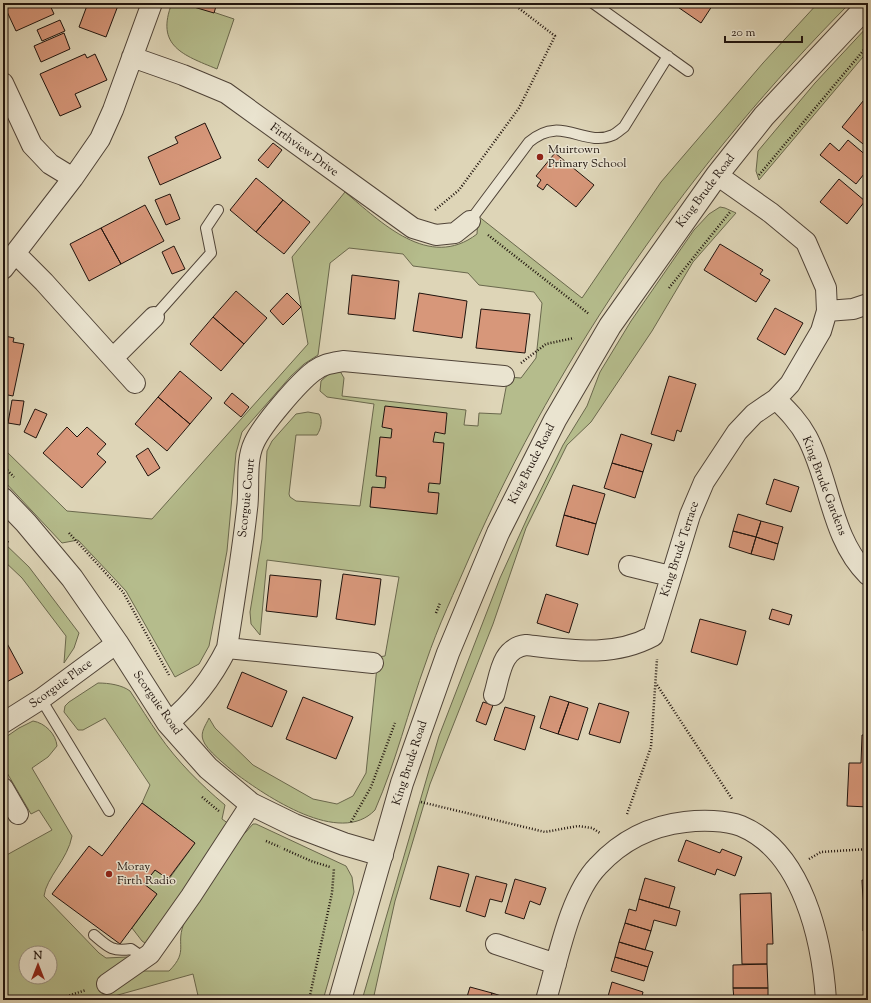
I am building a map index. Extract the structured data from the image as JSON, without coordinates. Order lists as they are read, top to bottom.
{
  "streets": {
    "street": [
      "Firthview Drive",
      "King Brude Road",
      "King Brude Gardens",
      "Scorguie Court",
      "King Brude Terrace",
      "Scorguie Place",
      "Scorguie Road"
    ]
  },
  "crossings": [
    ["King Brude Road", "King Brude Terrace"],
    ["King Brude Road", "Scorguie Road"],
    ["King Brude Gardens", "King Brude Terrace"],
    ["Scorguie Court", "Scorguie Road"],
    ["Scorguie Place", "Scorguie Road"]
  ],
  "places": ["Muirtown Primary School", "Moray Firth Radio"],
  "scale_bar": "20 m",
  "north": "top"
}
